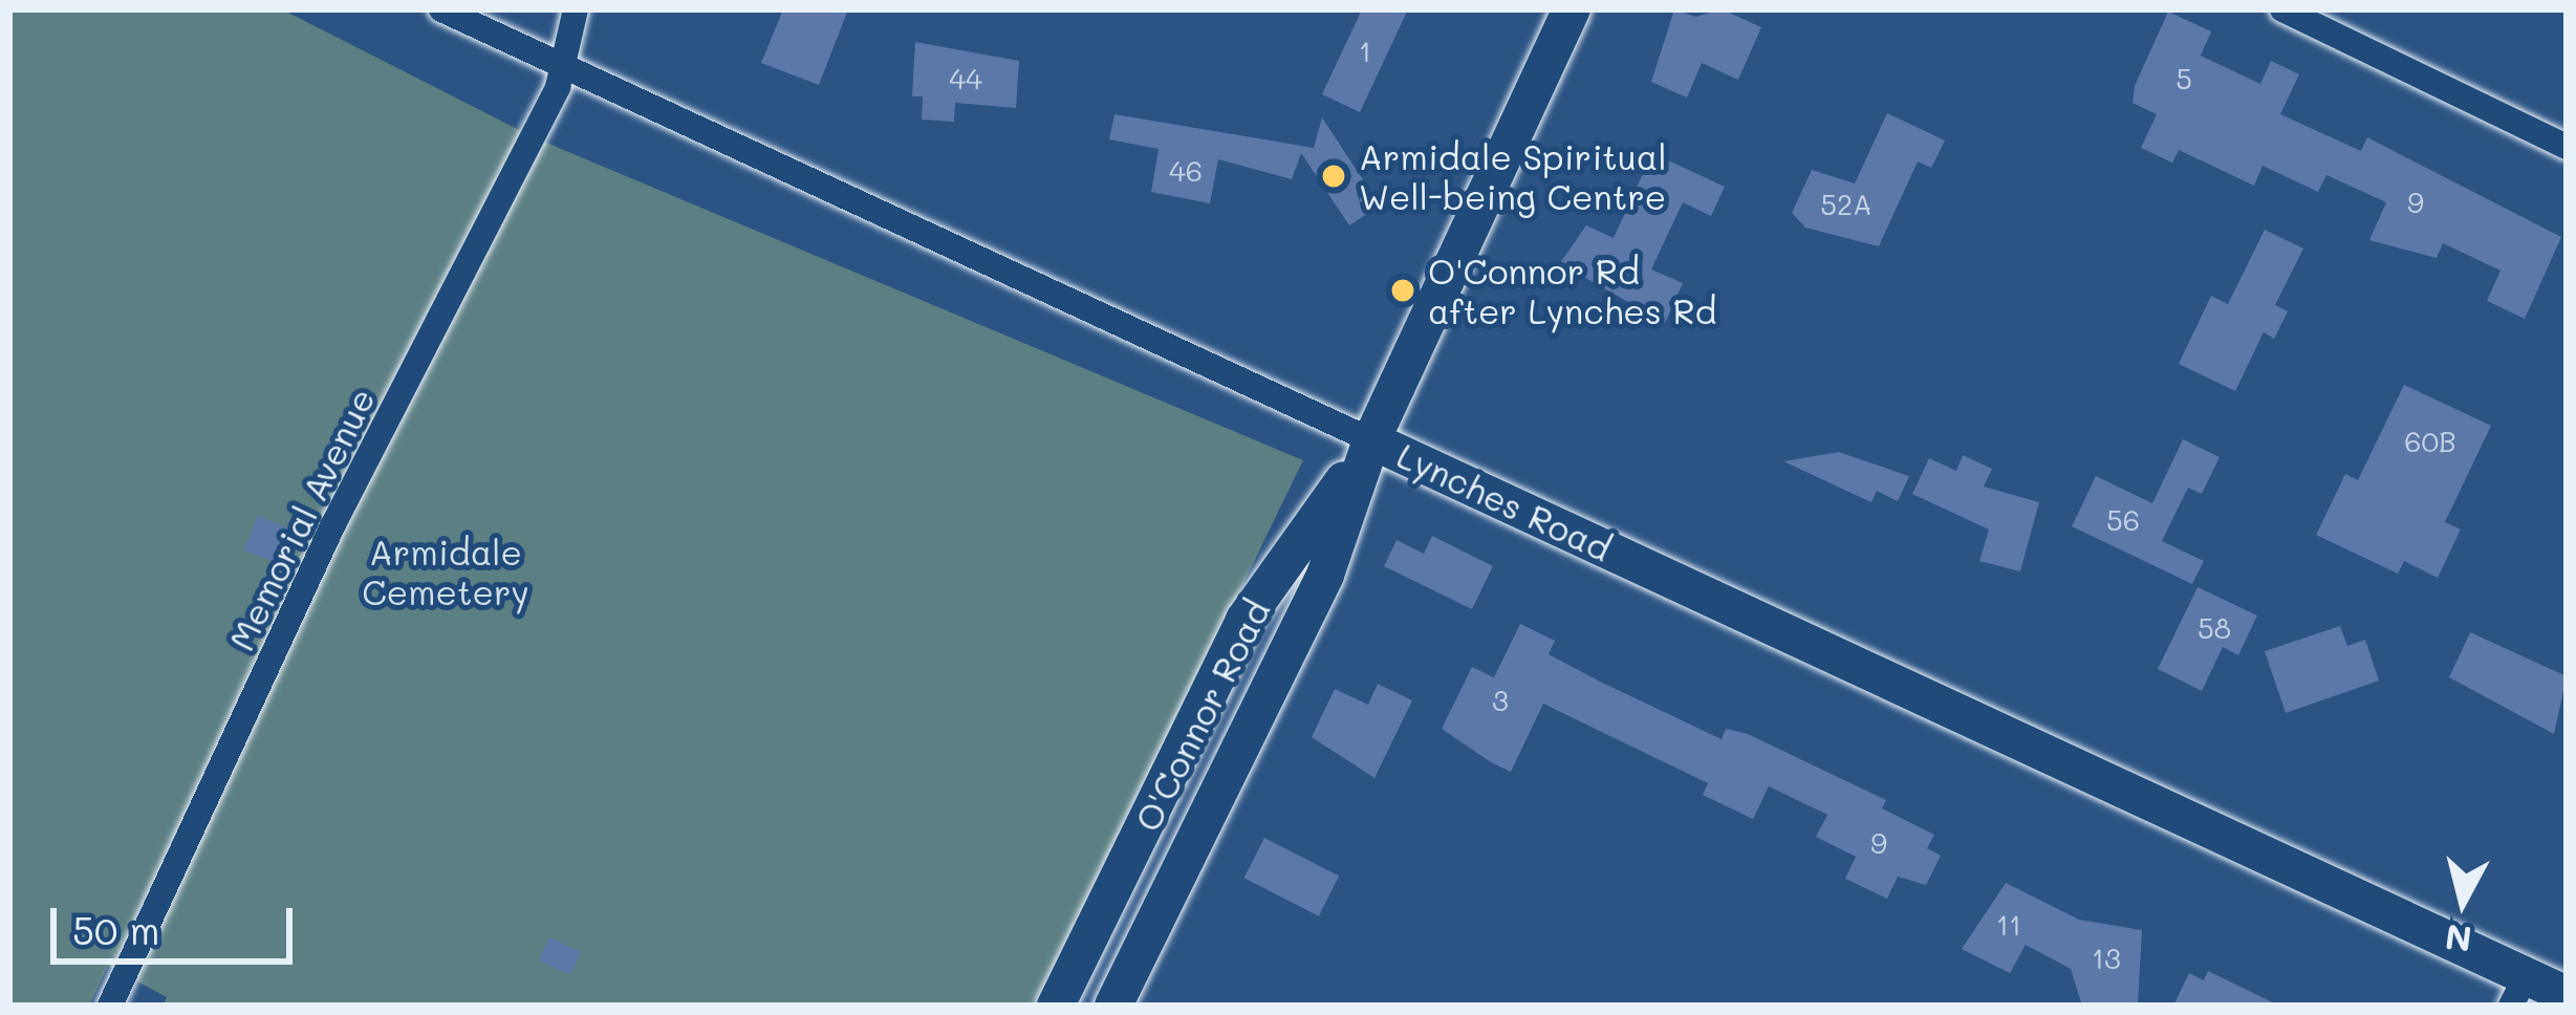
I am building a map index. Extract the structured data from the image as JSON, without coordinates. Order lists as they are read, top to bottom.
{
  "streets": {
    "street": ["Lynches Road", "Memorial Avenue", "O'Connor Road"]
  },
  "crossings": [
    ["Lynches Road", "Memorial Avenue"],
    ["Lynches Road", "O'Connor Road"]
  ],
  "parks": ["Armidale Cemetery"],
  "places": ["Armidale Spiritual Well-being Centre", "O'Connor Rd after Lynches Rd"],
  "house_numbers": [
    "1",
    "44",
    "5",
    "46",
    "9",
    "52A",
    "60B",
    "56",
    "58",
    "3",
    "9",
    "11",
    "13"
  ],
  "scale_bar": "50 m",
  "north": "bottom"
}
